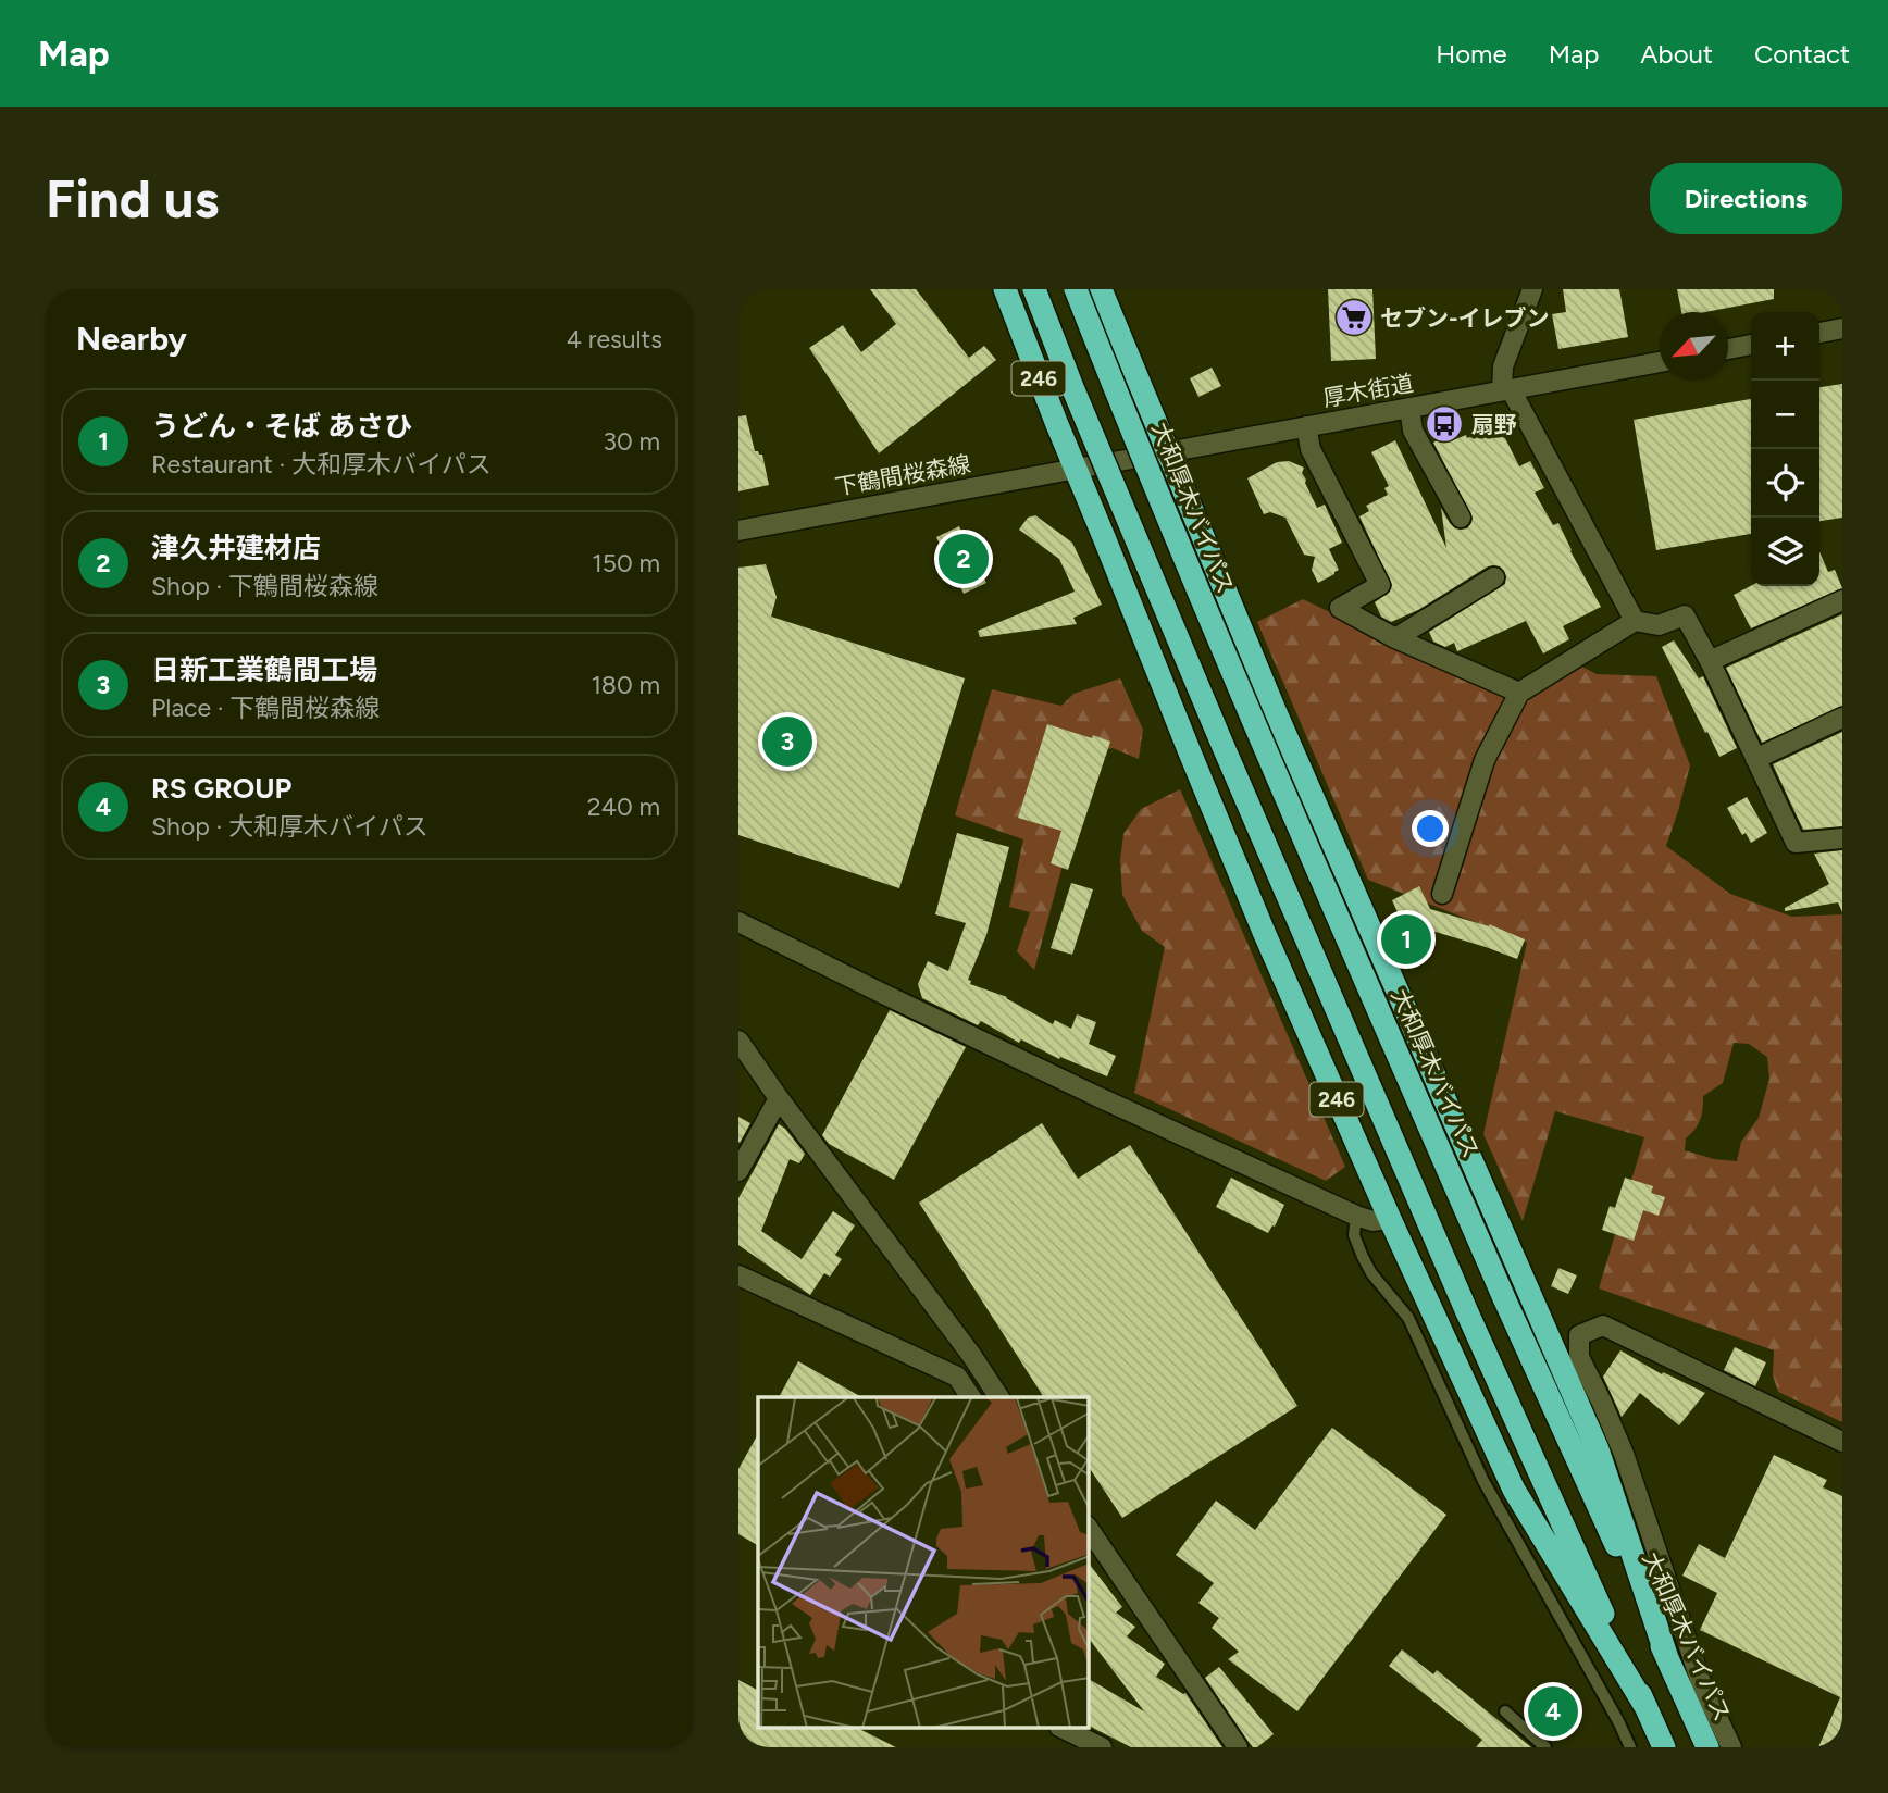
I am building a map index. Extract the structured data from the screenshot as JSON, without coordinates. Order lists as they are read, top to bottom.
{
  "streets": {
    "highway": ["246", "大和厚木バイパス"],
    "street": ["厚木街道", "下鶴間桜森線"]
  },
  "crossings": [
    ["246", "厚木街道"],
    ["246", "下鶴間桜森線"],
    ["厚木街道", "下鶴間桜森線"]
  ],
  "places": {
    "supermarket": ["セブン-イレブン"],
    "bus stop": ["扇野"]
  },
  "north": "bottom left",
  "page": {
    "header": "Map",
    "nav": [
      "Home",
      "Map",
      "About",
      "Contact"
    ],
    "buttons": "Directions",
    "title": "Find us",
    "heading": ["Nearby", "4 results"],
    "map_buttons": ["+", "−"],
    "list": [
      {
        "mark": "1",
        "name": "うどん・そば あさひ",
        "note": "Restaurant · 大和厚木バイパス",
        "value": "30 m"
      },
      {
        "mark": "2",
        "name": "津久井建材店",
        "note": "Shop · 下鶴間桜森線",
        "value": "150 m"
      },
      {
        "mark": "3",
        "name": "日新工業鶴間工場",
        "note": "Place · 下鶴間桜森線",
        "value": "180 m"
      },
      {
        "mark": "4",
        "name": "RS GROUP",
        "note": "Shop · 大和厚木バイパス",
        "value": "240 m"
      }
    ],
    "pins": [
      "2",
      "3",
      "1",
      "4"
    ]
  }
}
